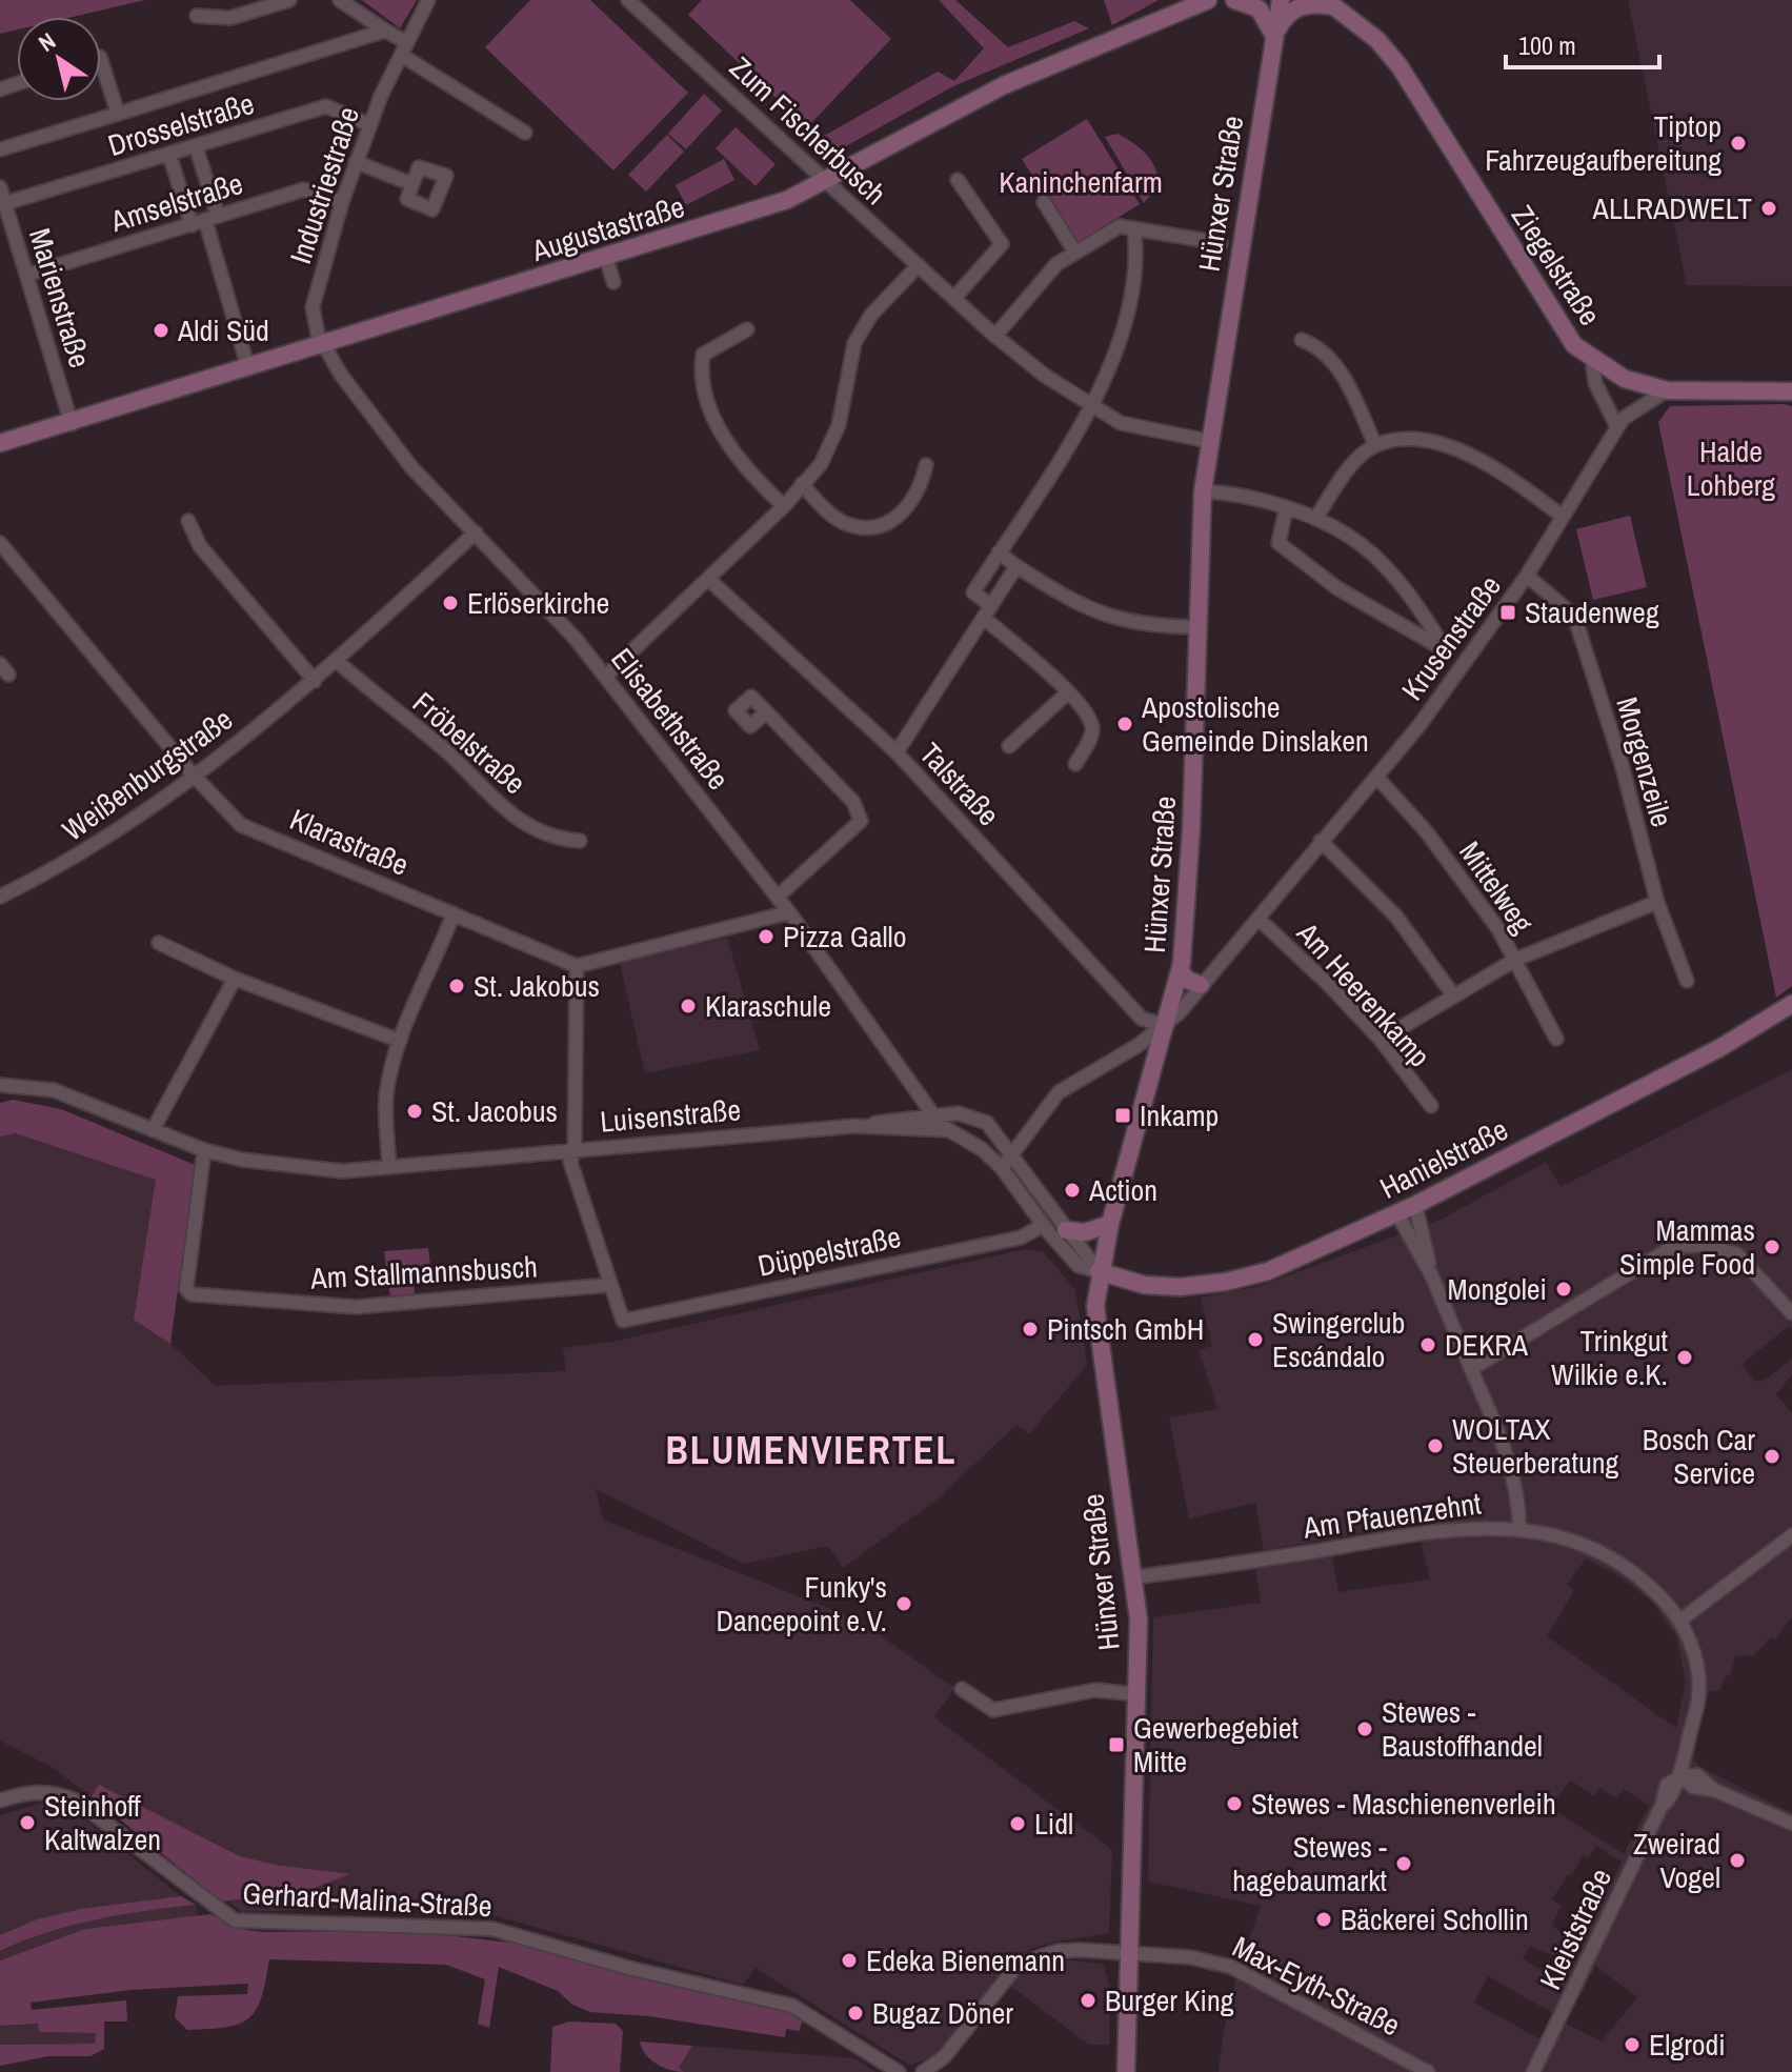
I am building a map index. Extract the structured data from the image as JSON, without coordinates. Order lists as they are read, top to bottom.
{
  "streets": {
    "main road": [
      "Hünxer Straße",
      "Augustastraße",
      "Ziegelstraße",
      "Hanielstraße"
    ],
    "street": [
      "Drosselstraße",
      "Zum Fischerbusch",
      "Industriestraße",
      "Amselstraße",
      "Marienstraße",
      "Krusenstraße",
      "Elisabethstraße",
      "Fröbelstraße",
      "Morgenzeile",
      "Weißenburgstraße",
      "Talstraße",
      "Klarastraße",
      "Mittelweg",
      "Am Heerenkamp",
      "Luisenstraße",
      "Düppelstraße",
      "Am Stallmannsbusch",
      "Am Pfauenzehnt",
      "Gerhard-Malina-Straße",
      "Kleiststraße",
      "Max-Eyth-Straße"
    ]
  },
  "crossings": [
    ["Drosselstraße", "Industriestraße"],
    ["Drosselstraße", "Marienstraße"],
    ["Zum Fischerbusch", "Hünxer Straße"],
    ["Zum Fischerbusch", "Augustastraße"],
    ["Industriestraße", "Amselstraße"],
    ["Industriestraße", "Augustastraße"],
    ["Industriestraße", "Elisabethstraße"],
    ["Hünxer Straße", "Krusenstraße"],
    ["Hünxer Straße", "Luisenstraße"],
    ["Hünxer Straße", "Hanielstraße"],
    ["Hünxer Straße", "Am Pfauenzehnt"],
    ["Hünxer Straße", "Max-Eyth-Straße"],
    ["Amselstraße", "Marienstraße"],
    ["Augustastraße", "Marienstraße"],
    ["Augustastraße", "Elisabethstraße"],
    ["Ziegelstraße", "Krusenstraße"],
    ["Krusenstraße", "Morgenzeile"],
    ["Krusenstraße", "Mittelweg"],
    ["Krusenstraße", "Am Heerenkamp"],
    ["Elisabethstraße", "Weißenburgstraße"],
    ["Elisabethstraße", "Luisenstraße"],
    ["Fröbelstraße", "Weißenburgstraße"],
    ["Weißenburgstraße", "Klarastraße"],
    ["Luisenstraße", "Hanielstraße"],
    ["Luisenstraße", "Düppelstraße"],
    ["Luisenstraße", "Am Stallmannsbusch"],
    ["Düppelstraße", "Am Stallmannsbusch"],
    ["Am Pfauenzehnt", "Kleiststraße"]
  ],
  "districts": ["BLUMENVIERTEL"],
  "parks": ["Kaninchenfarm", "Halde Lohberg"],
  "places": {
    "other": [
      "Tiptop Fahrzeugaufbereitung",
      "ALLRADWELT",
      "Aldi Süd",
      "Erlöserkirche",
      "Apostolische Gemeinde Dinslaken",
      "Pizza Gallo",
      "St. Jakobus",
      "Klaraschule",
      "St. Jacobus",
      "Action",
      "Mammas Simple Food",
      "Mongolei",
      "Pintsch GmbH",
      "Swingerclub Escándalo",
      "DEKRA",
      "Trinkgut Wilkie e.K.",
      "WOLTAX Steuerberatung",
      "Bosch Car Service",
      "Funky's Dancepoint e.V.",
      "Stewes - Baustoffhandel",
      "Stewes - Maschienenverleih",
      "Steinhoff Kaltwalzen",
      "Lidl",
      "Zweirad Vogel",
      "Stewes - hagebaumarkt",
      "Bäckerei Schollin",
      "Edeka Bienemann",
      "Burger King",
      "Bugaz Döner",
      "Elgrodi"
    ],
    "transit": ["Staudenweg", "Inkamp", "Gewerbegebiet Mitte"]
  },
  "scale_bar": "100 m",
  "north": "top left"
}
